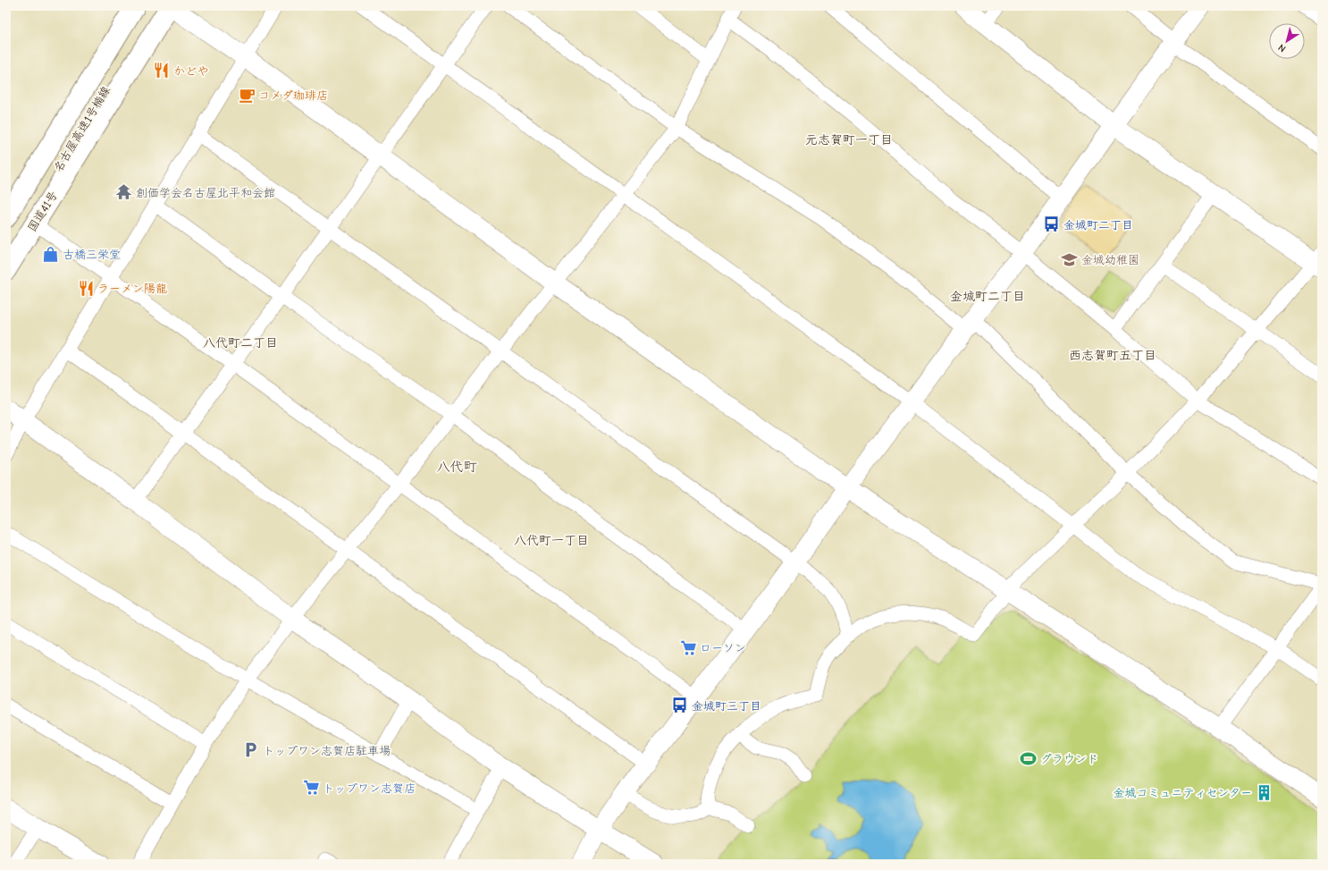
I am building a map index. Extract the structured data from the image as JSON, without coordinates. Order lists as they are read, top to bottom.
{
  "streets": {
    "highway": ["名古屋高速1号楠線", "国道41号"]
  },
  "districts": [
    "元志賀町一丁目",
    "金城町二丁目",
    "八代町二丁目",
    "西志賀町五丁目",
    "八代町",
    "八代町一丁目"
  ],
  "places": {
    "restaurant": ["かどや", "ラーメン陽龍"],
    "cafe": ["コメダ珈琲店"],
    "temple": ["創価学会名古屋北平和会館"],
    "bus stop": ["金城町二丁目", "金城町三丁目"],
    "shop": ["古橋三栄堂"],
    "school or university": ["金城幼稚園"],
    "supermarket": ["ローソン", "トップワン志賀店"],
    "parking": ["トップワン志賀店駐車場"],
    "sports": ["グラウンド"],
    "building": ["金城コミュニティセンター"]
  },
  "north": "bottom left"
}
